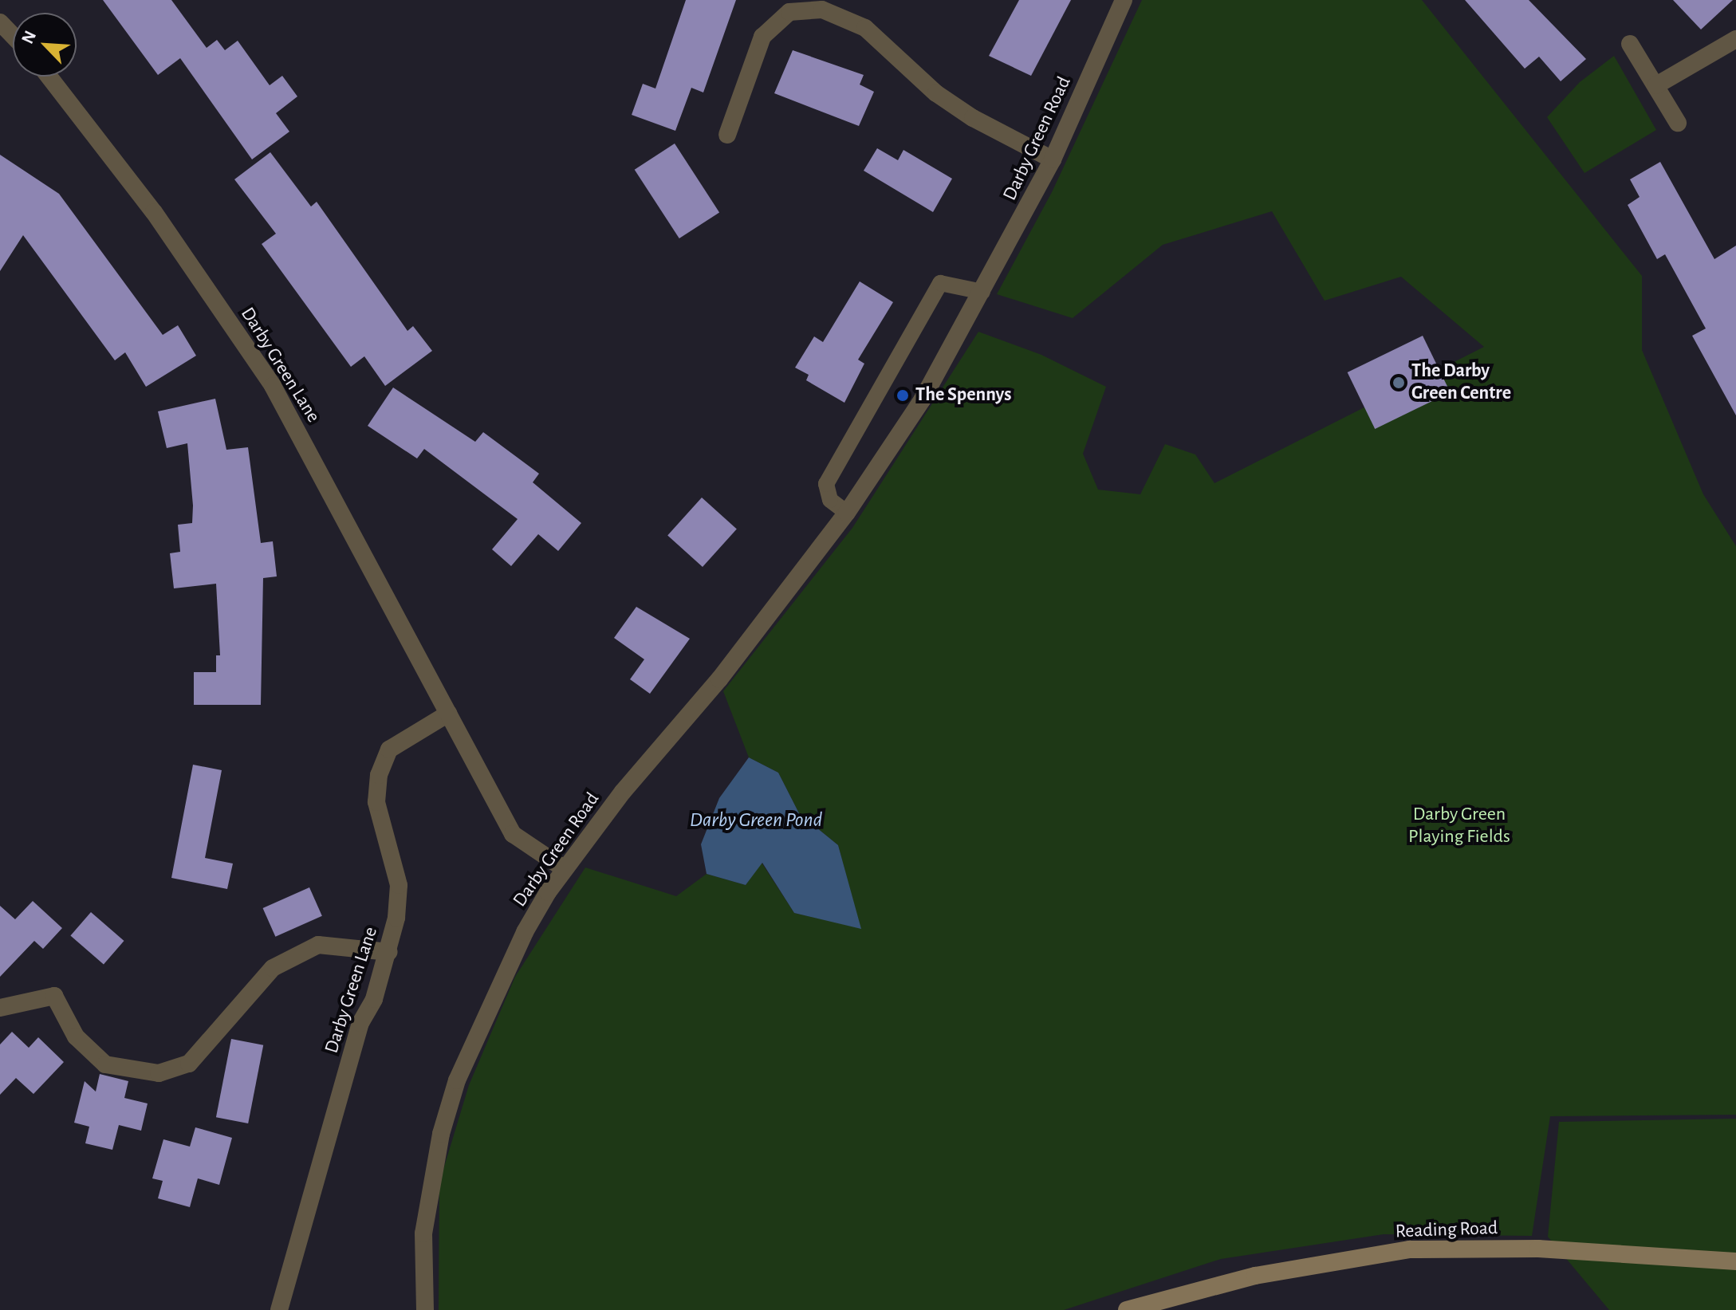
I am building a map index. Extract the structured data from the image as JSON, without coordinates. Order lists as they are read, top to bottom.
{
  "streets": {
    "main road": ["Reading Road"],
    "street": ["Darby Green Road", "Darby Green Lane"]
  },
  "crossings": [
    ["Darby Green Road", "Darby Green Lane"]
  ],
  "water": ["Darby Green Pond"],
  "parks": ["Darby Green Playing Fields"],
  "places": ["The Darby Green Centre", "The Spennys"],
  "north": "top left"
}
